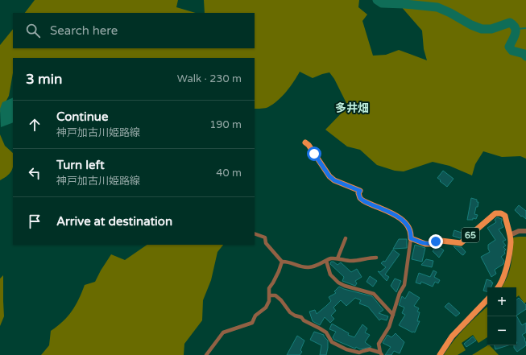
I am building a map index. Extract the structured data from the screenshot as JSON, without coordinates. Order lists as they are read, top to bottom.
{
  "streets": {
    "main road": ["65"]
  },
  "districts": ["多井畑"],
  "page": {
    "search": "Search here",
    "heading": ["3 min", "Walk · 230 m"],
    "list": [
      ["Continue", "神戸加古川姫路線", "190 m"],
      ["Turn left", "神戸加古川姫路線", "40 m"],
      "Arrive at destination"
    ],
    "map_buttons": ["+", "−"]
  }
}
